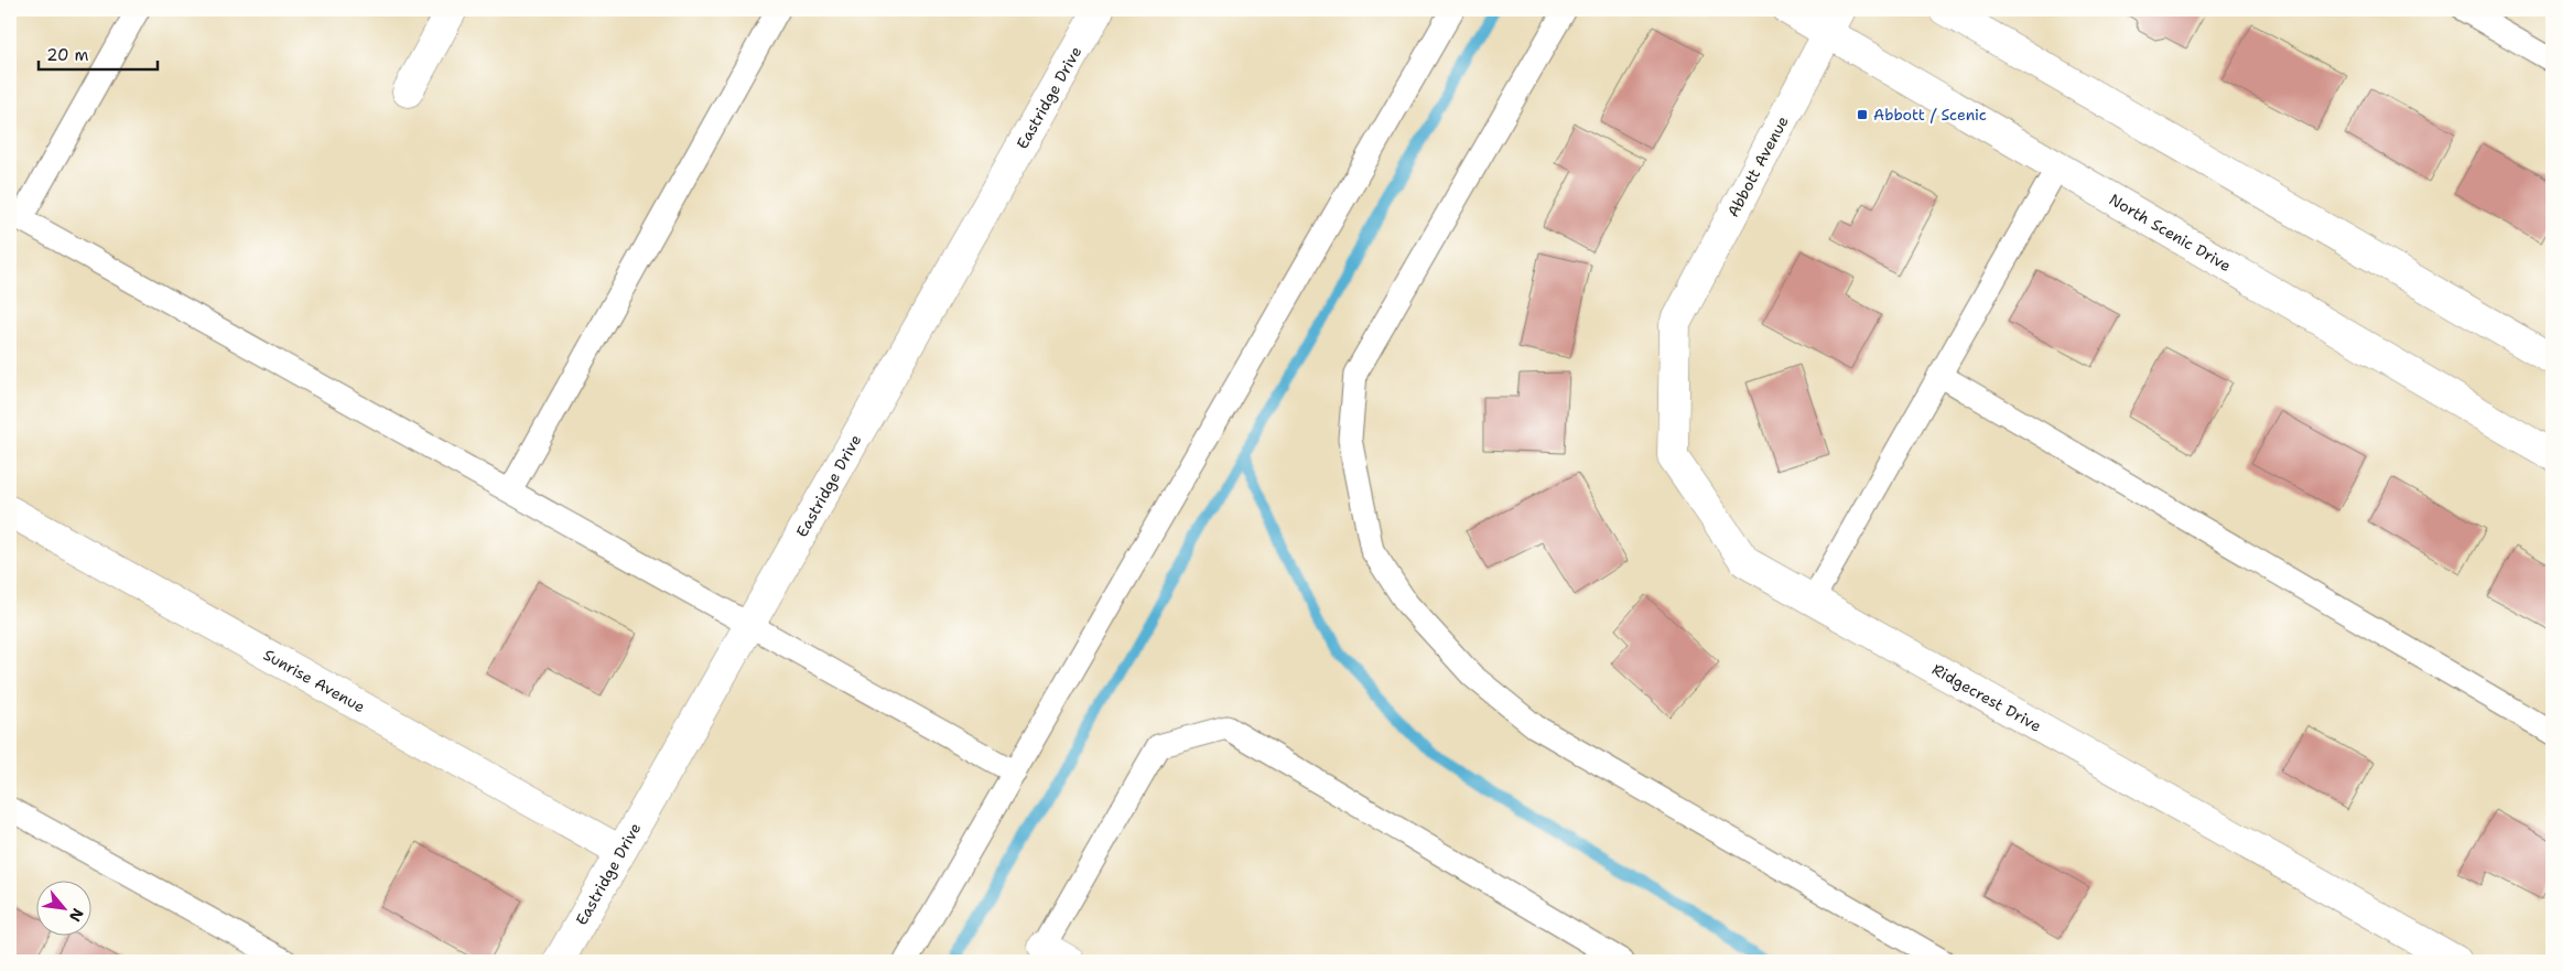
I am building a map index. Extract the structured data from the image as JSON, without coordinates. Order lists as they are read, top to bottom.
{
  "streets": {
    "street": [
      "Eastridge Drive",
      "Abbott Avenue",
      "North Scenic Drive",
      "Sunrise Avenue",
      "Ridgecrest Drive"
    ]
  },
  "crossings": [
    ["Eastridge Drive", "Sunrise Avenue"],
    ["Abbott Avenue", "North Scenic Drive"],
    ["Abbott Avenue", "Ridgecrest Drive"]
  ],
  "places": {
    "transit": ["Abbott / Scenic"]
  },
  "scale_bar": "20 m",
  "north": "bottom right"
}
